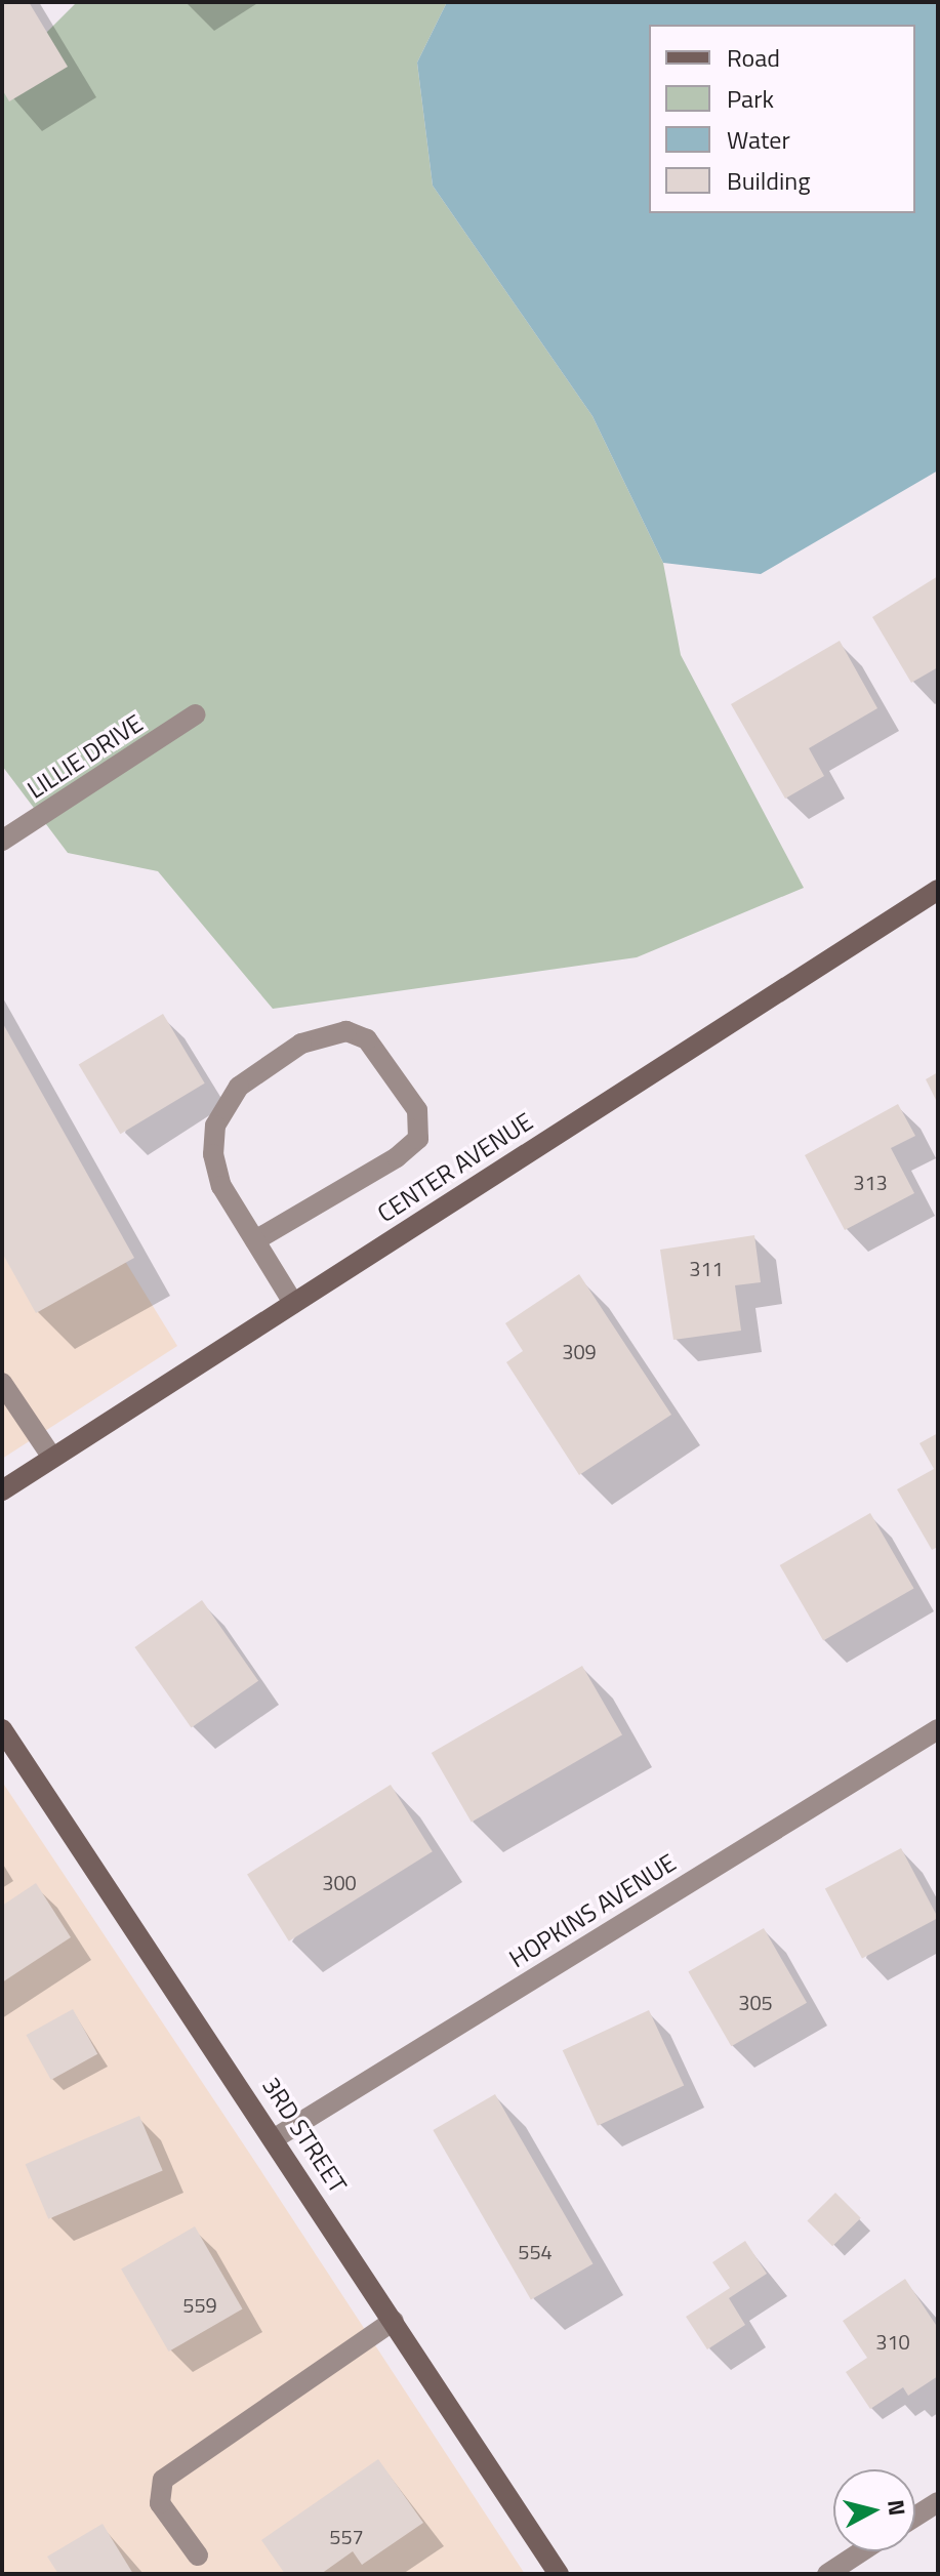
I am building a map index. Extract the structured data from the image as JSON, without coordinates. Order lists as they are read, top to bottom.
{
  "streets": {
    "street": [
      "LILLIE DRIVE",
      "CENTER AVENUE",
      "HOPKINS AVENUE",
      "3RD STREET"
    ]
  },
  "crossings": [
    ["HOPKINS AVENUE", "3RD STREET"]
  ],
  "house_numbers": [
    "313",
    "311",
    "309",
    "300",
    "305",
    "554",
    "559",
    "310",
    "557"
  ],
  "legend": [
    "Road",
    "Park",
    "Water",
    "Building"
  ],
  "north": "right"
}
